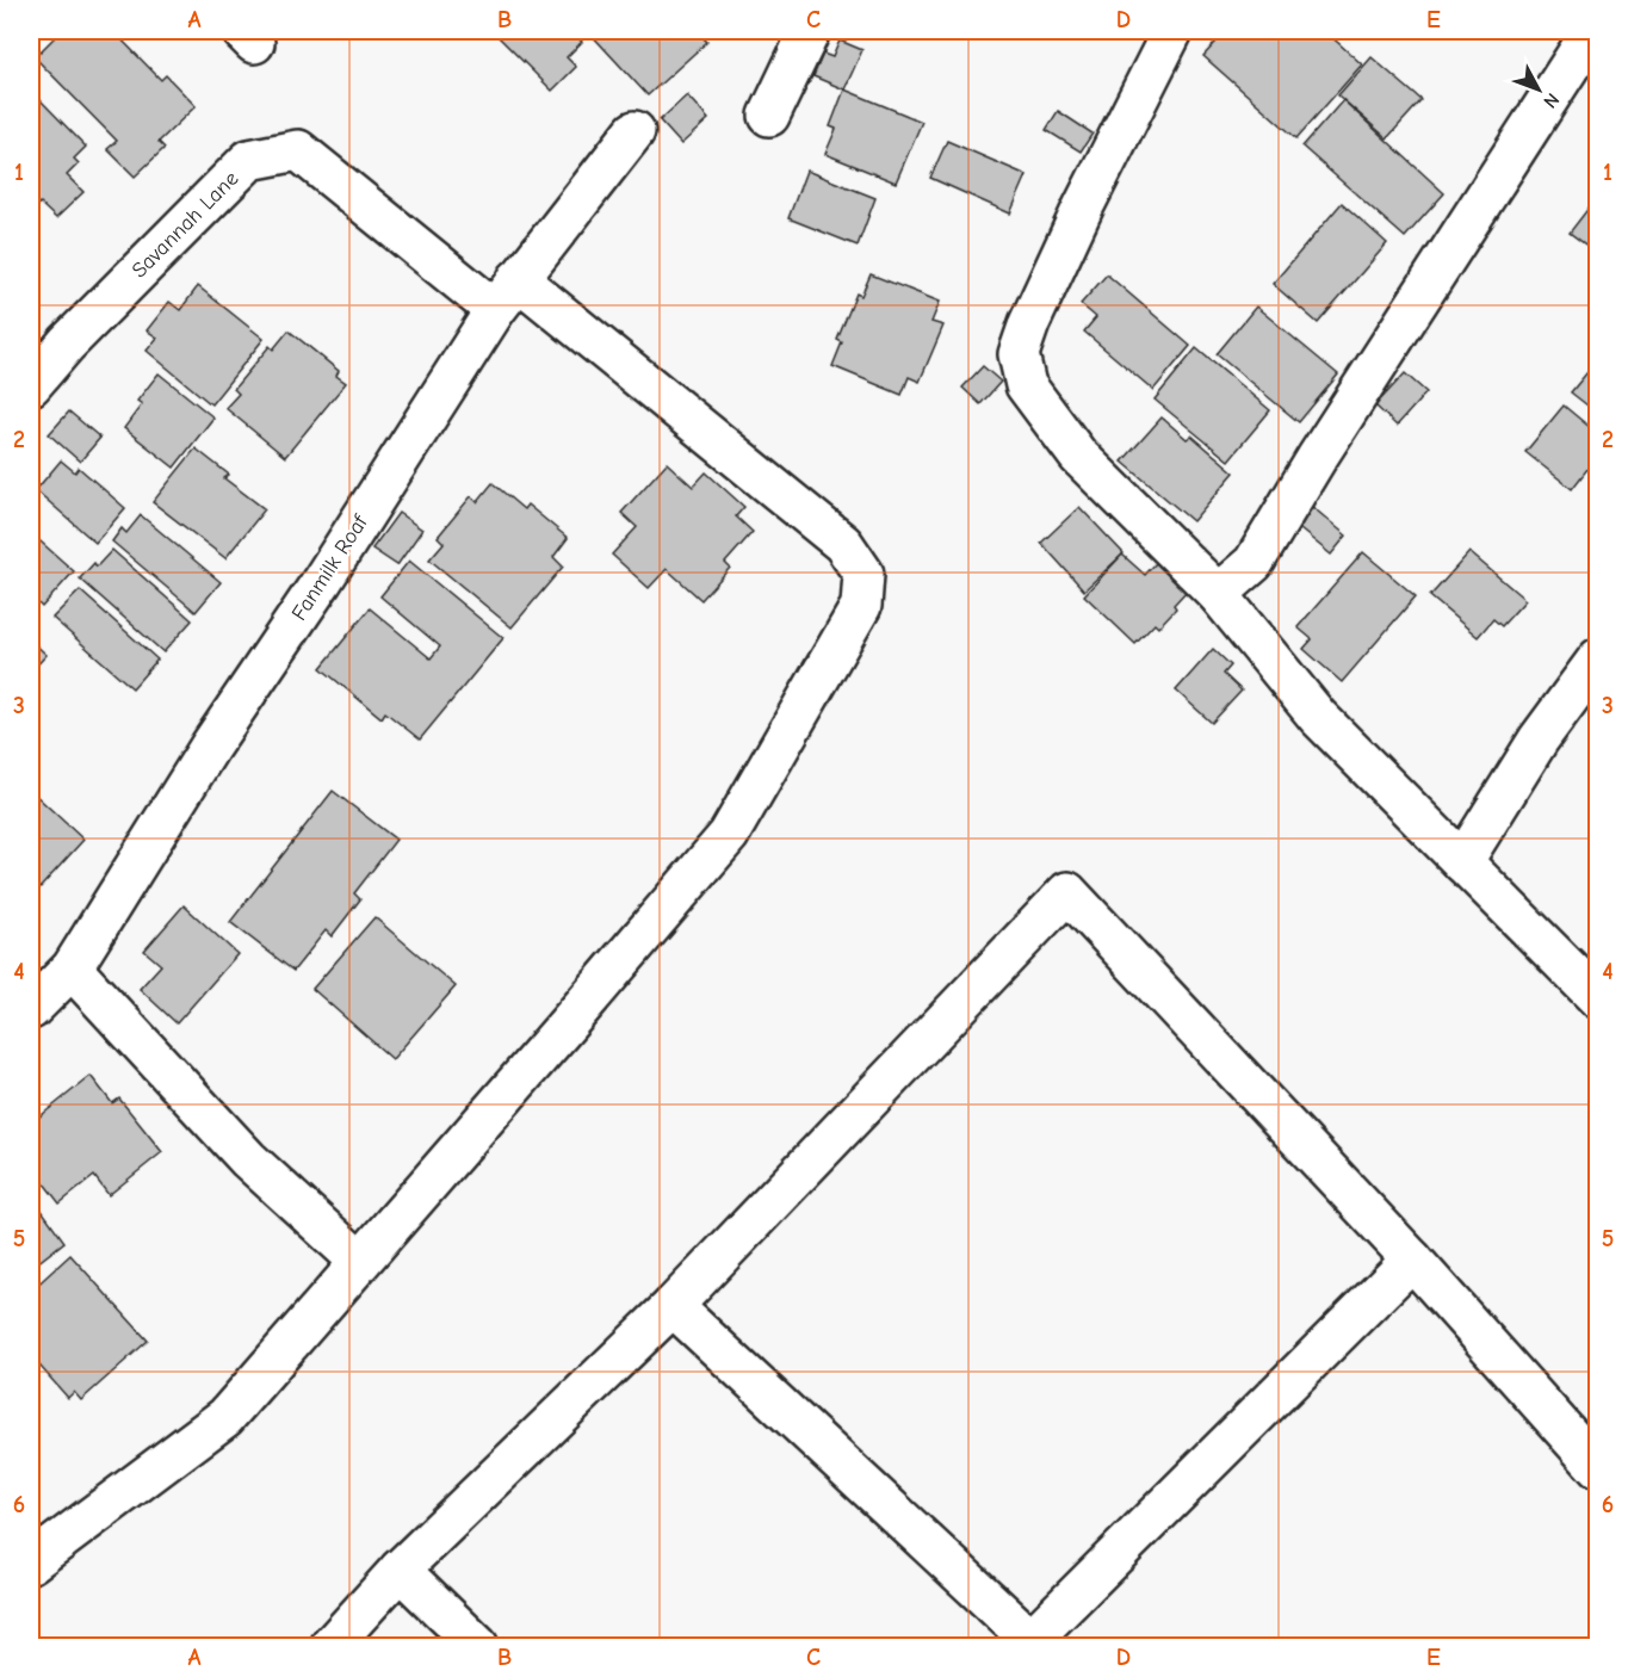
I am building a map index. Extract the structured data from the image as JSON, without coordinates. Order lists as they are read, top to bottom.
{
  "streets": {
    "street": ["Savannah Lane", "Fanmilk Roaf"]
  },
  "crossings": [
    ["Savannah Lane", "Fanmilk Roaf"]
  ],
  "north": "bottom right",
  "grid": {
    "columns": [
      "A",
      "B",
      "C",
      "D",
      "E"
    ],
    "rows": [
      "1",
      "2",
      "3",
      "4",
      "5",
      "6"
    ]
  }
}
